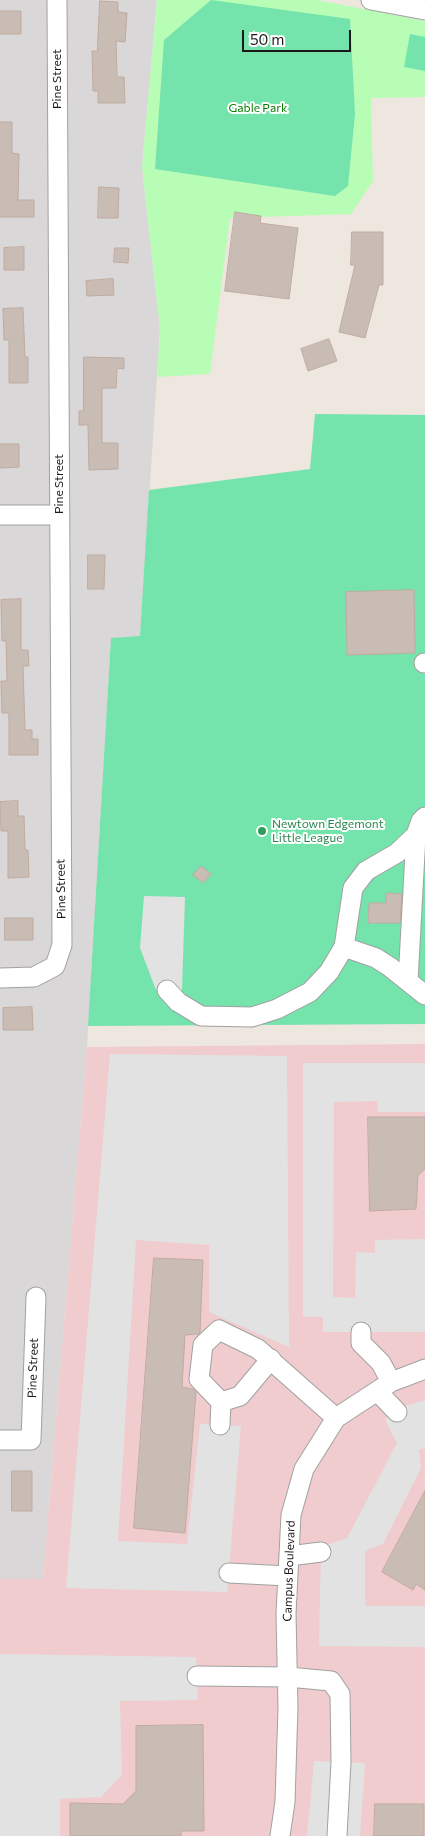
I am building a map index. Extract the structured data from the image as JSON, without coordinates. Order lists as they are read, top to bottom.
{
  "streets": {
    "street": ["Pine Street", "Campus Boulevard"]
  },
  "parks": ["Gable Park"],
  "places": ["Newtown Edgemont Little League"],
  "scale_bar": "50 m"
}
